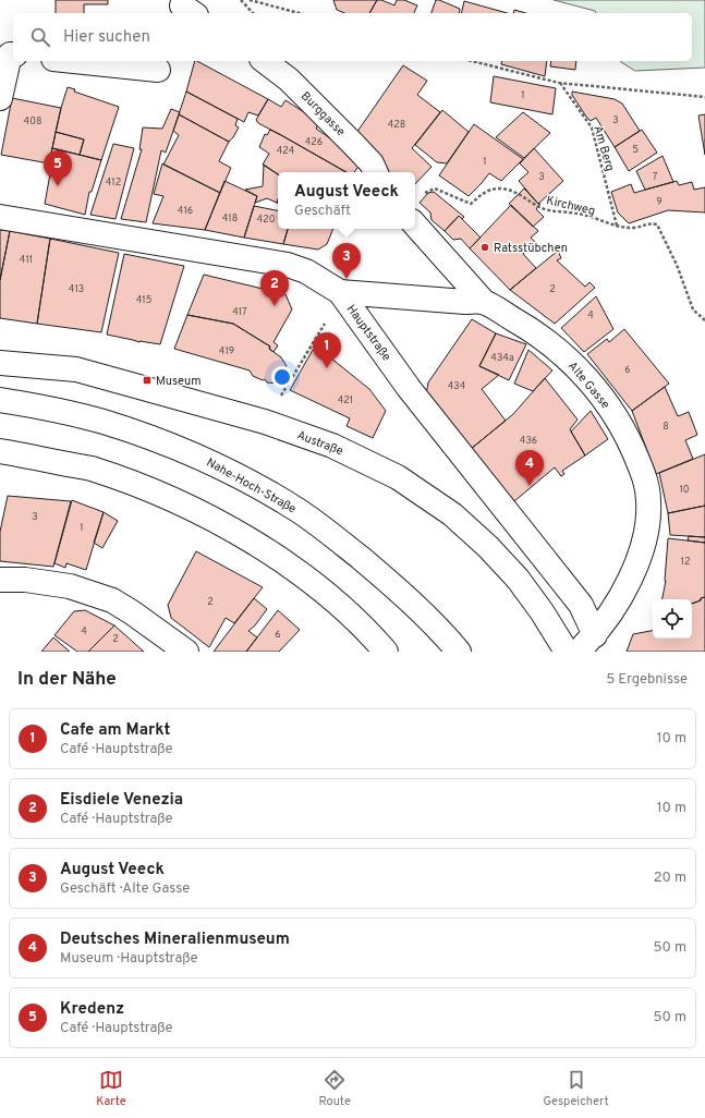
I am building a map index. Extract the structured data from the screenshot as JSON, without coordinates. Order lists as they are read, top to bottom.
{
  "streets": {
    "street": [
      "Burggasse",
      "Hauptstraße",
      "Alte Gasse",
      "Austraße",
      "Nahe-Hoch-Straße"
    ],
    "path": ["Am Berg", "Kirchweg"]
  },
  "crossings": [
    ["Am Berg", "Kirchweg"],
    ["Hauptstraße", "Alte Gasse"]
  ],
  "places": {
    "other": ["Ratsstübchen"],
    "transit": ["Museum"]
  },
  "house_numbers": [
    "1",
    "3",
    "408",
    "428",
    "426",
    "5",
    "424",
    "1",
    "3",
    "7",
    "412",
    "9",
    "416",
    "418",
    "420",
    "411",
    "413",
    "2",
    "415",
    "417",
    "4",
    "419",
    "434a",
    "6",
    "434",
    "421",
    "8",
    "436",
    "10",
    "3",
    "1",
    "12",
    "2",
    "4",
    "6",
    "2"
  ],
  "page": {
    "search": "Hier suchen",
    "pins": [
      "5",
      "3",
      "2",
      "1",
      "4"
    ],
    "popup": ["August Veeck", "Geschäft"],
    "heading": ["In der Nähe", "5 Ergebnisse"],
    "list": [
      {
        "mark": "1",
        "name": "Cafe am Markt",
        "note": "Café · Hauptstraße",
        "value": "10 m"
      },
      {
        "mark": "2",
        "name": "Eisdiele Venezia",
        "note": "Café · Hauptstraße",
        "value": "10 m"
      },
      {
        "mark": "3",
        "name": "August Veeck",
        "note": "Geschäft · Alte Gasse",
        "value": "20 m"
      },
      {
        "mark": "4",
        "name": "Deutsches Mineralienmuseum",
        "note": "Museum · Hauptstraße",
        "value": "50 m"
      },
      {
        "mark": "5",
        "name": "Kredenz",
        "note": "Café · Hauptstraße",
        "value": "50 m"
      }
    ],
    "nav": ["Karte", "Route", "Gespeichert"]
  }
}
